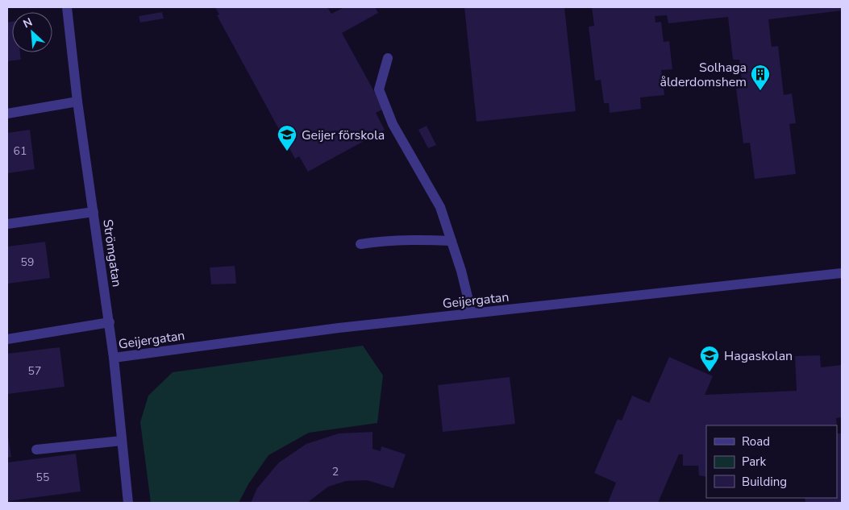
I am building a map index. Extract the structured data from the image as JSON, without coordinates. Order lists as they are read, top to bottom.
{
  "streets": {
    "street": ["Strömgatan", "Geijergatan"]
  },
  "crossings": [
    ["Strömgatan", "Geijergatan"]
  ],
  "places": {
    "building": ["Solhaga ålderdomshem"],
    "school or university": ["Geijer förskola", "Hagaskolan"]
  },
  "house_numbers": [
    "61",
    "59",
    "57",
    "2",
    "55"
  ],
  "legend": ["Road", "Park", "Building"],
  "north": "top left"
}
